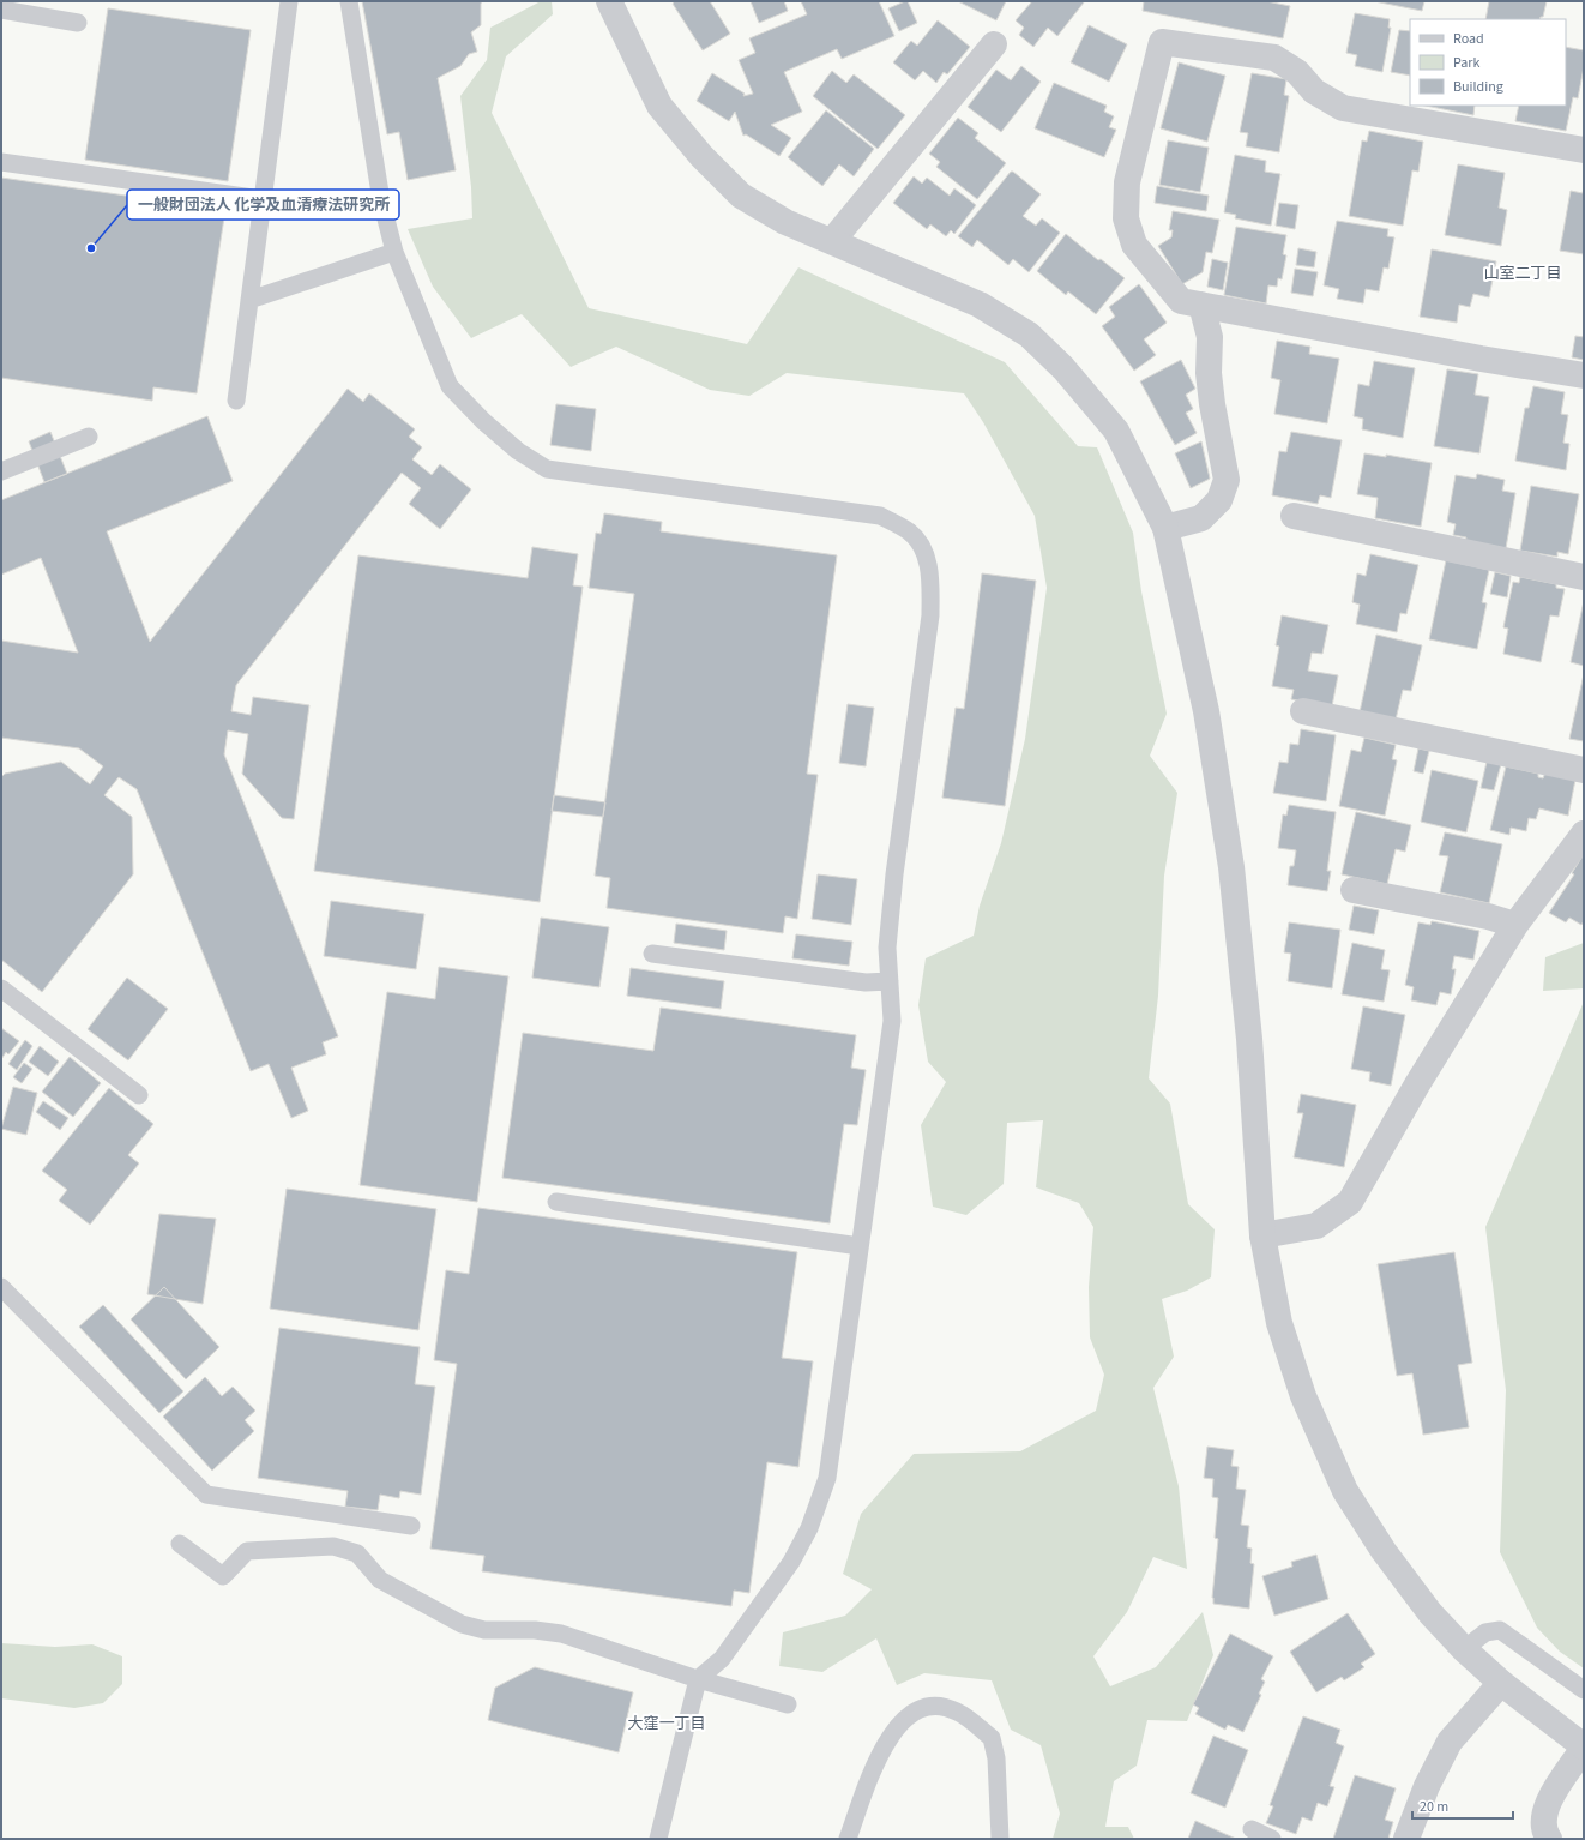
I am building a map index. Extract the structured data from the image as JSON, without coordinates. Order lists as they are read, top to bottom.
{
  "districts": ["山室二丁目", "大窪一丁目"],
  "places": ["一般財団法人 化学及血清療法研究所"],
  "legend": ["Road", "Park", "Building"],
  "scale_bar": "20 m"
}
